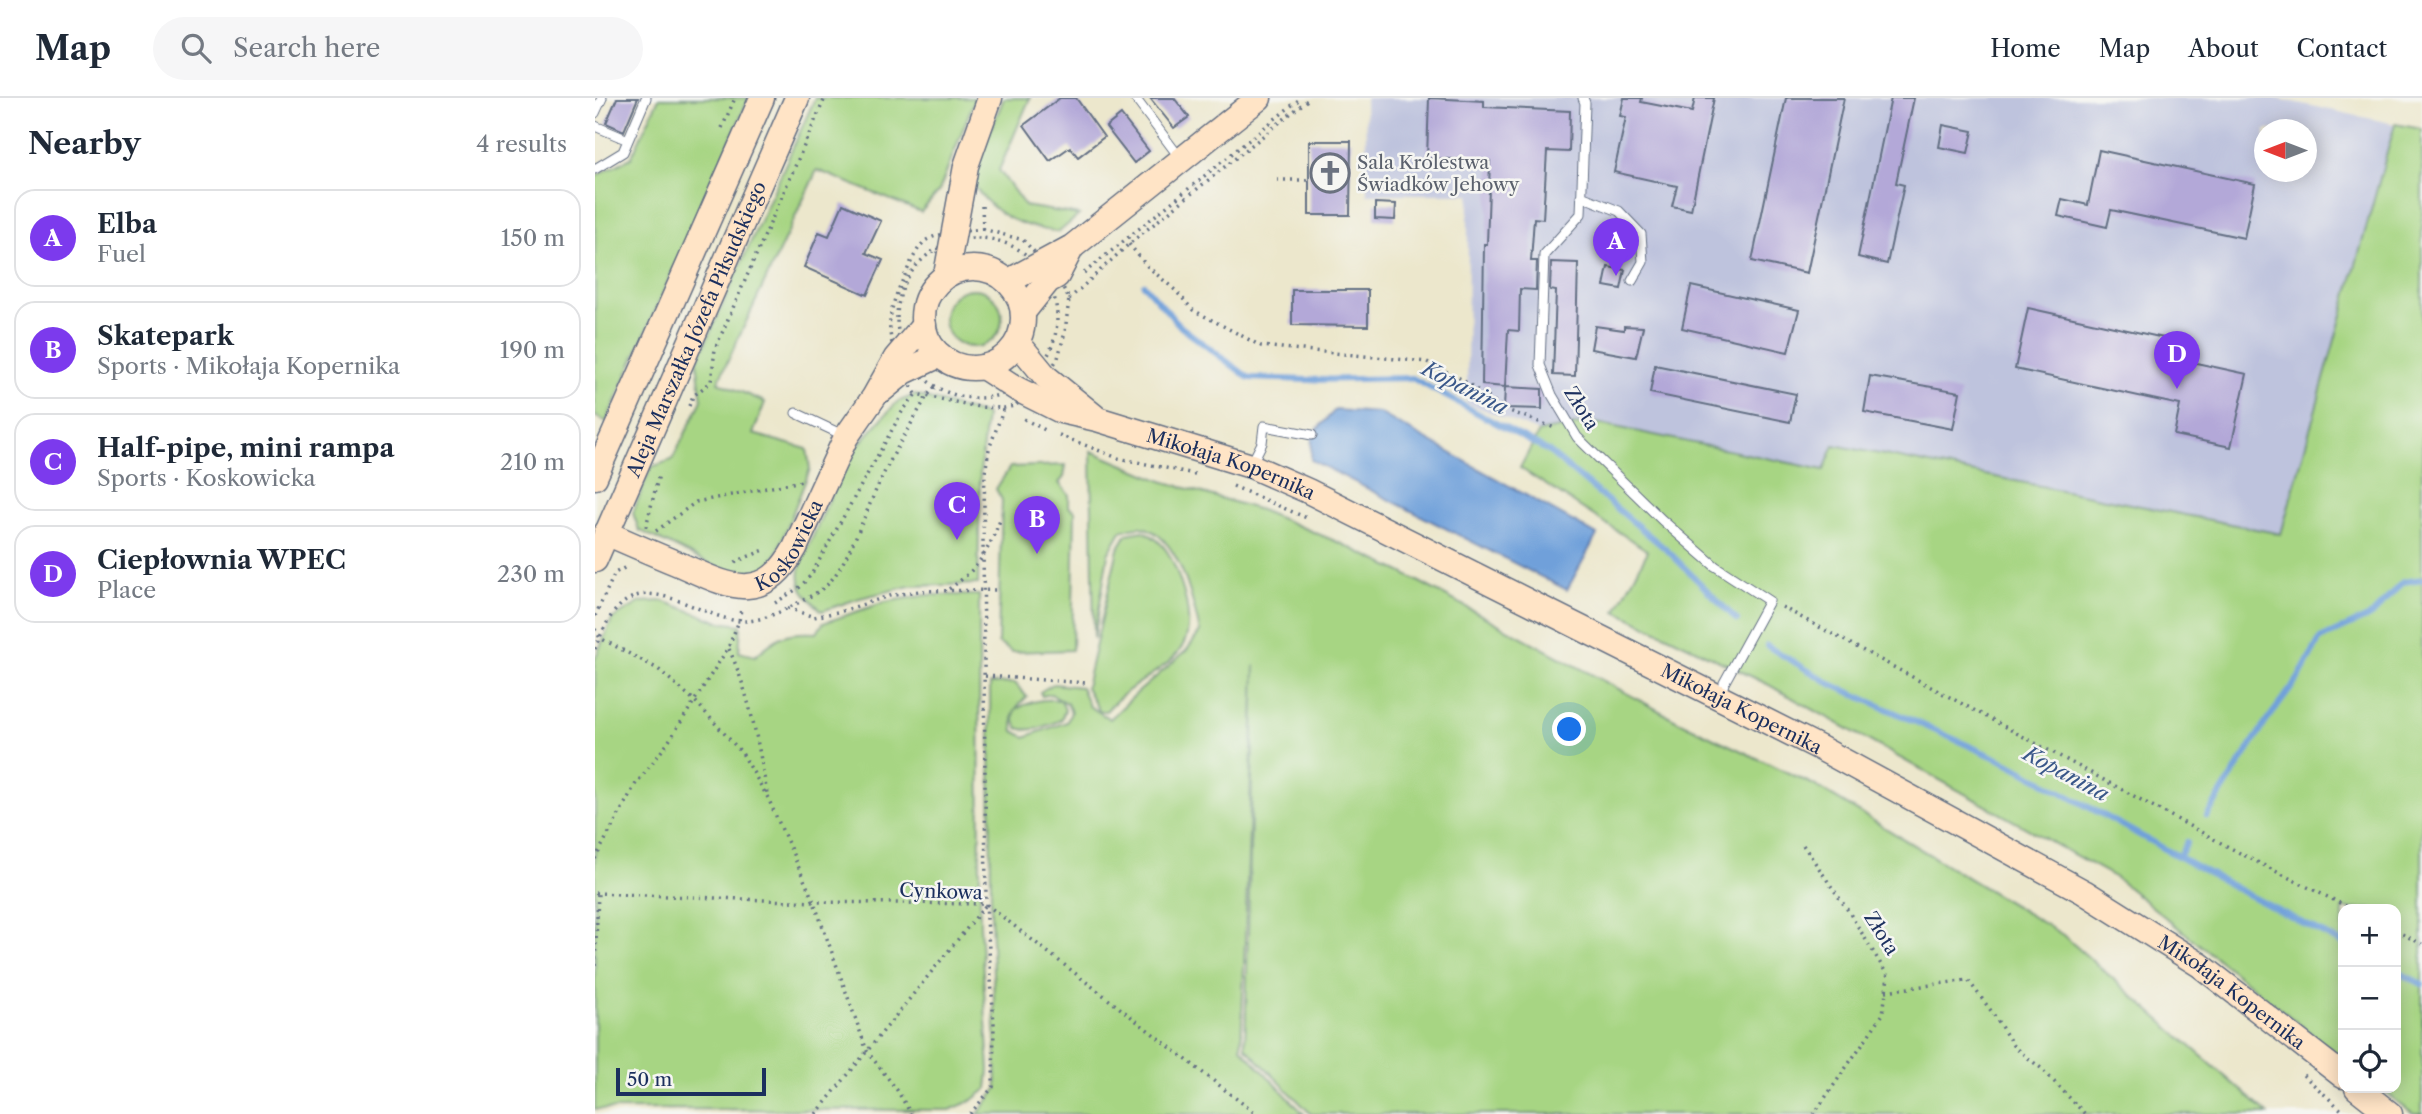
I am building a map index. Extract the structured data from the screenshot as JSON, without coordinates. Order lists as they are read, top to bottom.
{
  "streets": {
    "street": ["Aleja Marszałka Józefa Piłsudskiego", "Mikołaja Kopernika", "Koskowicka"],
    "lane": ["Złota"],
    "path": ["Cynkowa"]
  },
  "crossings": [
    ["Aleja Marszałka Józefa Piłsudskiego", "Koskowicka"],
    ["Mikołaja Kopernika", "Koskowicka"]
  ],
  "water": ["Kopanina"],
  "places": {
    "church": ["Sala Królestwa Świadków Jehowy"]
  },
  "scale_bar": "50 m",
  "north": "left",
  "page": {
    "header": "Map",
    "search": "Search here",
    "nav": [
      "Home",
      "Map",
      "About",
      "Contact"
    ],
    "heading": ["Nearby", "4 results"],
    "list": [
      {
        "mark": "A",
        "name": "Elba",
        "note": "Fuel",
        "value": "150 m"
      },
      {
        "mark": "B",
        "name": "Skatepark",
        "note": "Sports · Mikołaja Kopernika",
        "value": "190 m"
      },
      {
        "mark": "C",
        "name": "Half-pipe, mini rampa",
        "note": "Sports · Koskowicka",
        "value": "210 m"
      },
      {
        "mark": "D",
        "name": "Ciepłownia WPEC",
        "note": "Place",
        "value": "230 m"
      }
    ],
    "pins": [
      "A",
      "D",
      "C",
      "B"
    ],
    "map_buttons": ["+", "−"],
    "scale": "50 m"
  }
}
